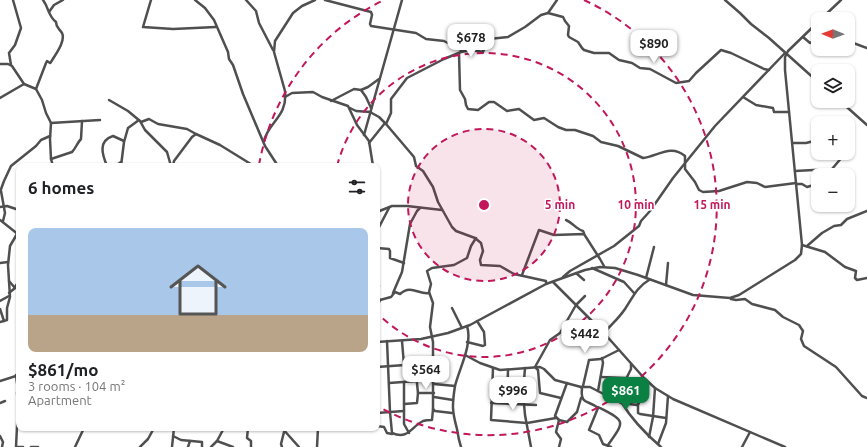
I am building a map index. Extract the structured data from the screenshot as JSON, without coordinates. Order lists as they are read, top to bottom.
{
  "north": "left",
  "page": {
    "map_buttons": ["+", "−"],
    "price": [
      "$678",
      "$890",
      "$442",
      "$564",
      "$996",
      "$861"
    ],
    "heading": "6 homes",
    "list": [
      {
        "name": "$861/mo",
        "note": "3 rooms · 104 m² · Apartment"
      }
    ]
  },
  "rings": ["5 min", "10 min", "15 min"]
}
